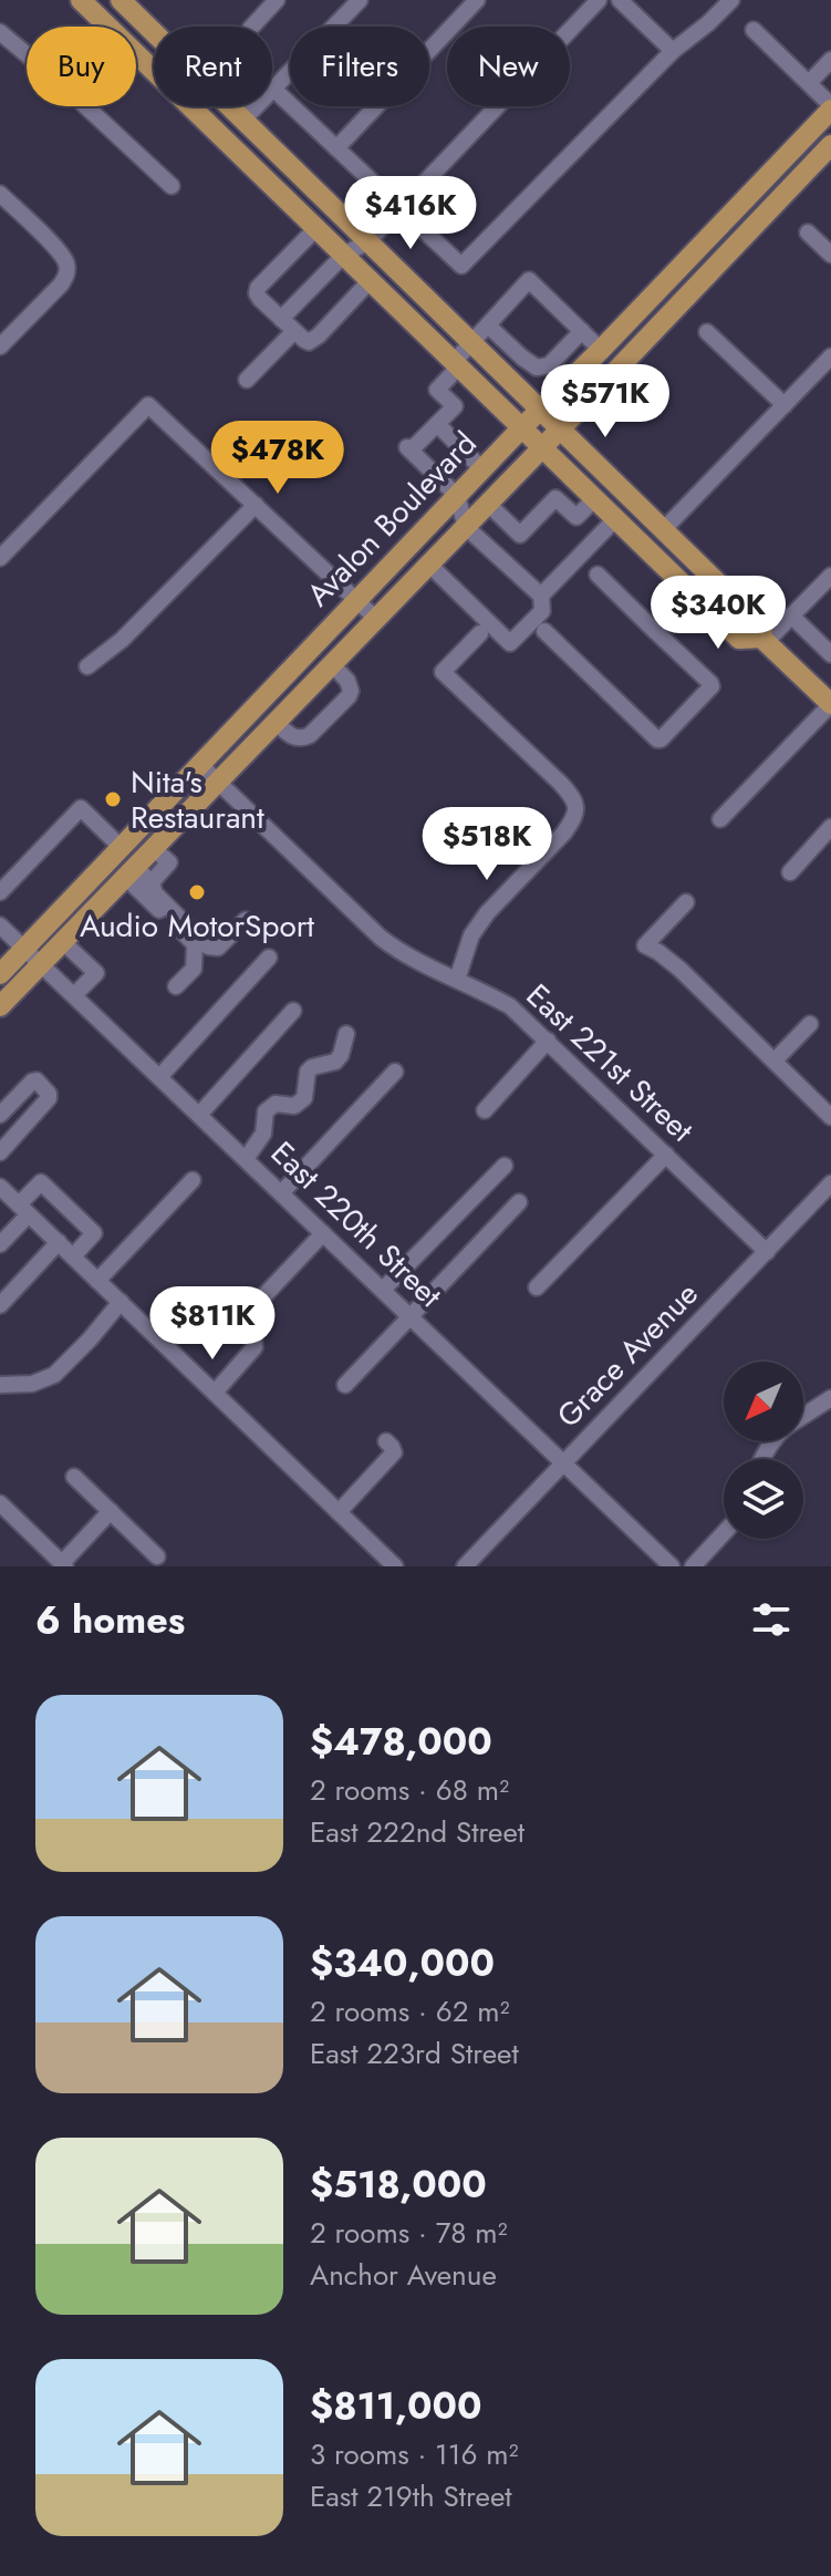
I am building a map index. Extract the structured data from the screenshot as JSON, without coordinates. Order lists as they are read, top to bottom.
{
  "streets": {
    "main road": ["Avalon Boulevard"],
    "street": ["East 221st Street", "East 220th Street", "Grace Avenue"]
  },
  "crossings": [
    ["Avalon Boulevard", "East 221st Street"],
    ["Avalon Boulevard", "East 220th Street"],
    ["East 221st Street", "Grace Avenue"],
    ["East 220th Street", "Grace Avenue"]
  ],
  "places": ["Nita's Restaurant", "Audio MotorSport"],
  "north": "bottom left",
  "page": {
    "chip": [
      "Buy",
      "Rent",
      "Filters",
      "New"
    ],
    "price": [
      "$416K",
      "$571K",
      "$478K",
      "$340K",
      "$518K",
      "$811K"
    ],
    "heading": "6 homes",
    "list": [
      {
        "name": "$478,000",
        "note": "2 rooms · 68 m² · East 222nd Street"
      },
      {
        "name": "$340,000",
        "note": "2 rooms · 62 m² · East 223rd Street"
      },
      {
        "name": "$518,000",
        "note": "2 rooms · 78 m² · Anchor Avenue"
      },
      {
        "name": "$811,000",
        "note": "3 rooms · 116 m² · East 219th Street"
      }
    ]
  }
}
